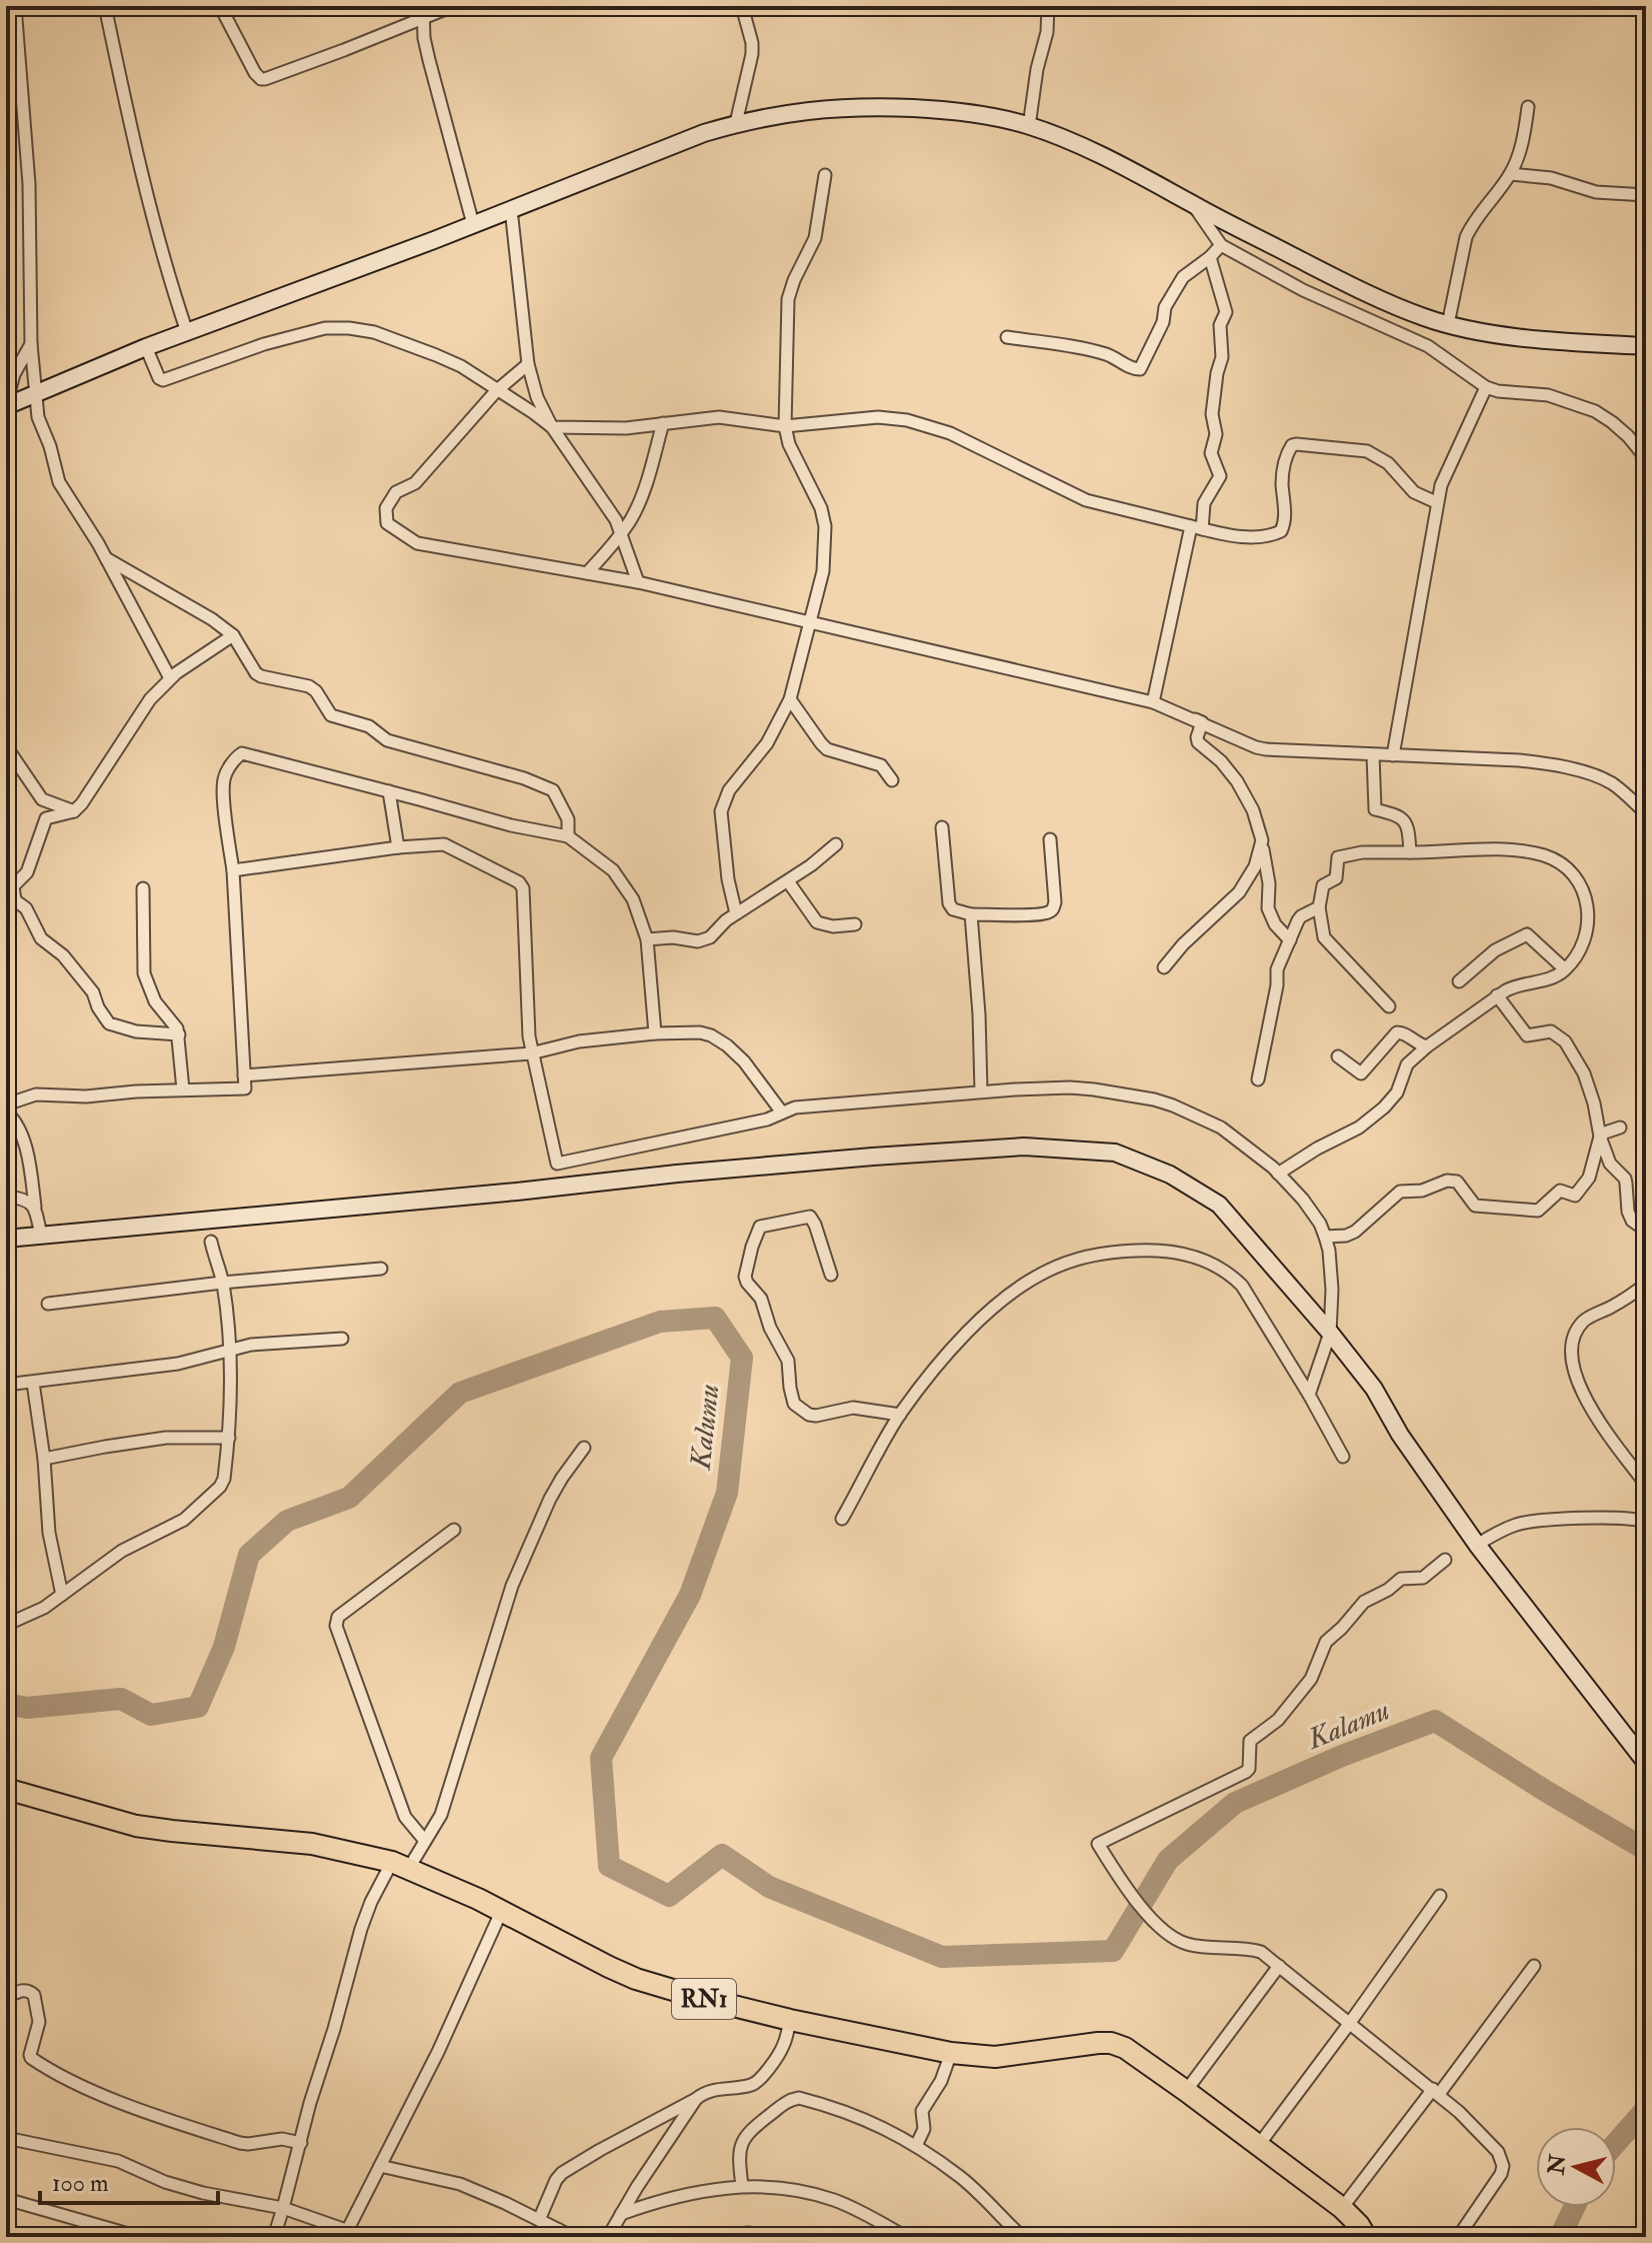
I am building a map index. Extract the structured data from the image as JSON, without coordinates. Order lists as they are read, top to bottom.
{
  "streets": {
    "highway": ["RN1"]
  },
  "water": ["Kalumu", "Kalamu"],
  "scale_bar": "100 m",
  "north": "left"
}
